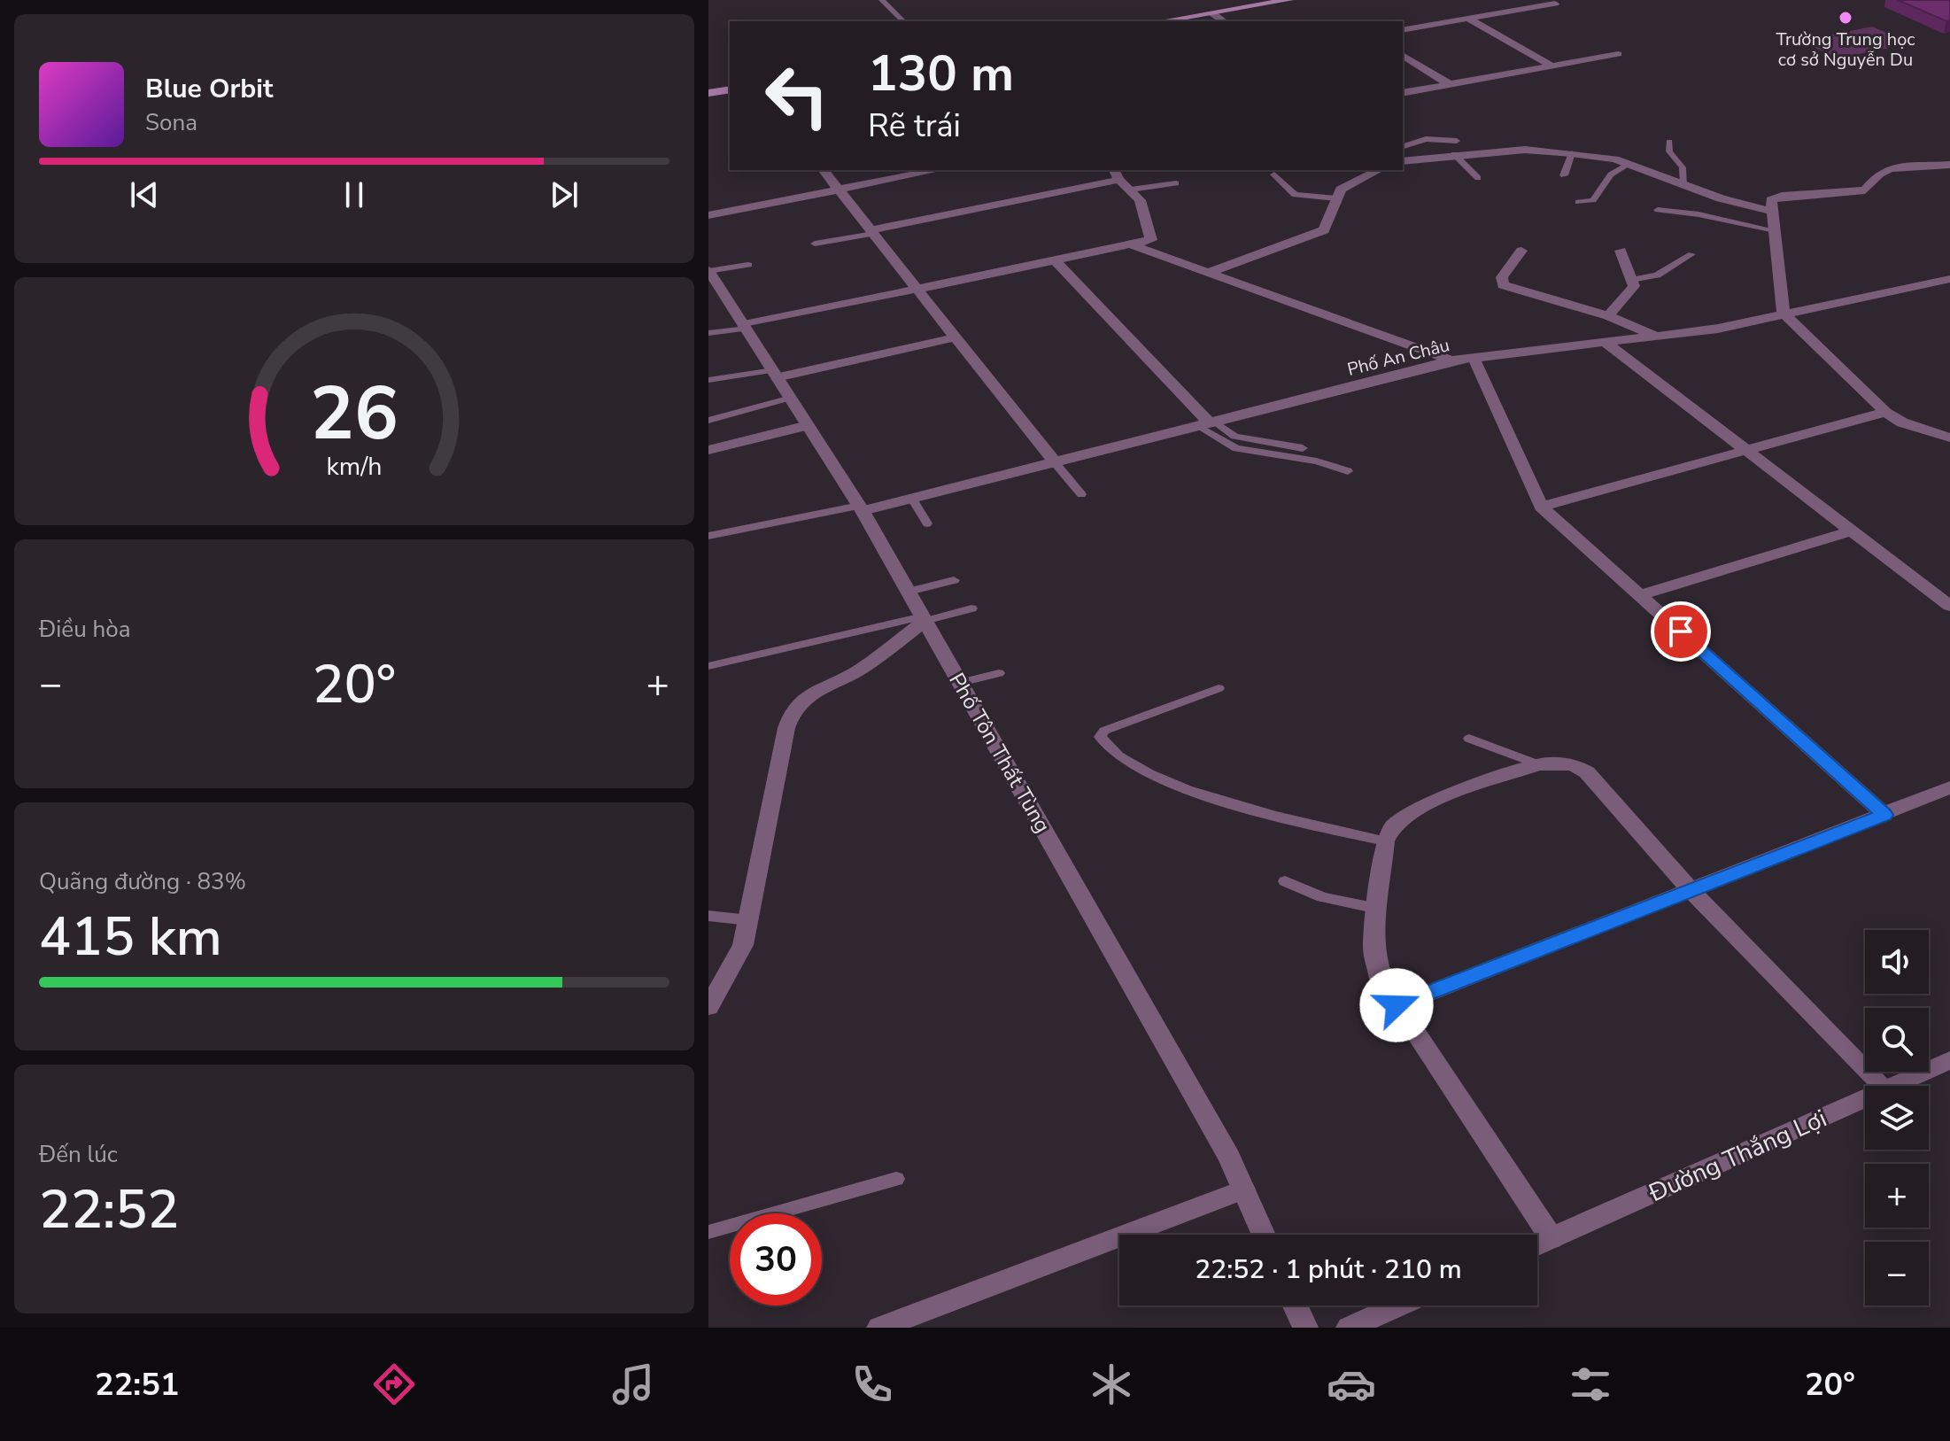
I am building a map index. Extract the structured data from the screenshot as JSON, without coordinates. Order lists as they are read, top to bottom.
{
  "streets": {
    "street": ["Phố An Châu", "Phố Tôn Thất Tùng", "Đường Thắng Lợi"]
  },
  "crossings": [
    ["Phố An Châu", "Phố Tôn Thất Tùng"]
  ],
  "places": ["Trường Trung học cơ sở Nguyễn Du"],
  "page": {
    "turn": ["130 m", "Rẽ trái"],
    "song": ["Blue Orbit", "Sona"],
    "tile": [
      "Điều hòa",
      ["Quãng đường · 83%", "415 km"],
      ["Đến lúc", "22:52"]
    ],
    "heat": ["−", "20°", "+"],
    "map_buttons": ["+", "−"],
    "limit": "30",
    "trip": "22:52 · 1 phút · 210 m",
    "tabs": ["22:51", "20°"],
    "gauge": ["26", "km/h"]
  }
}
